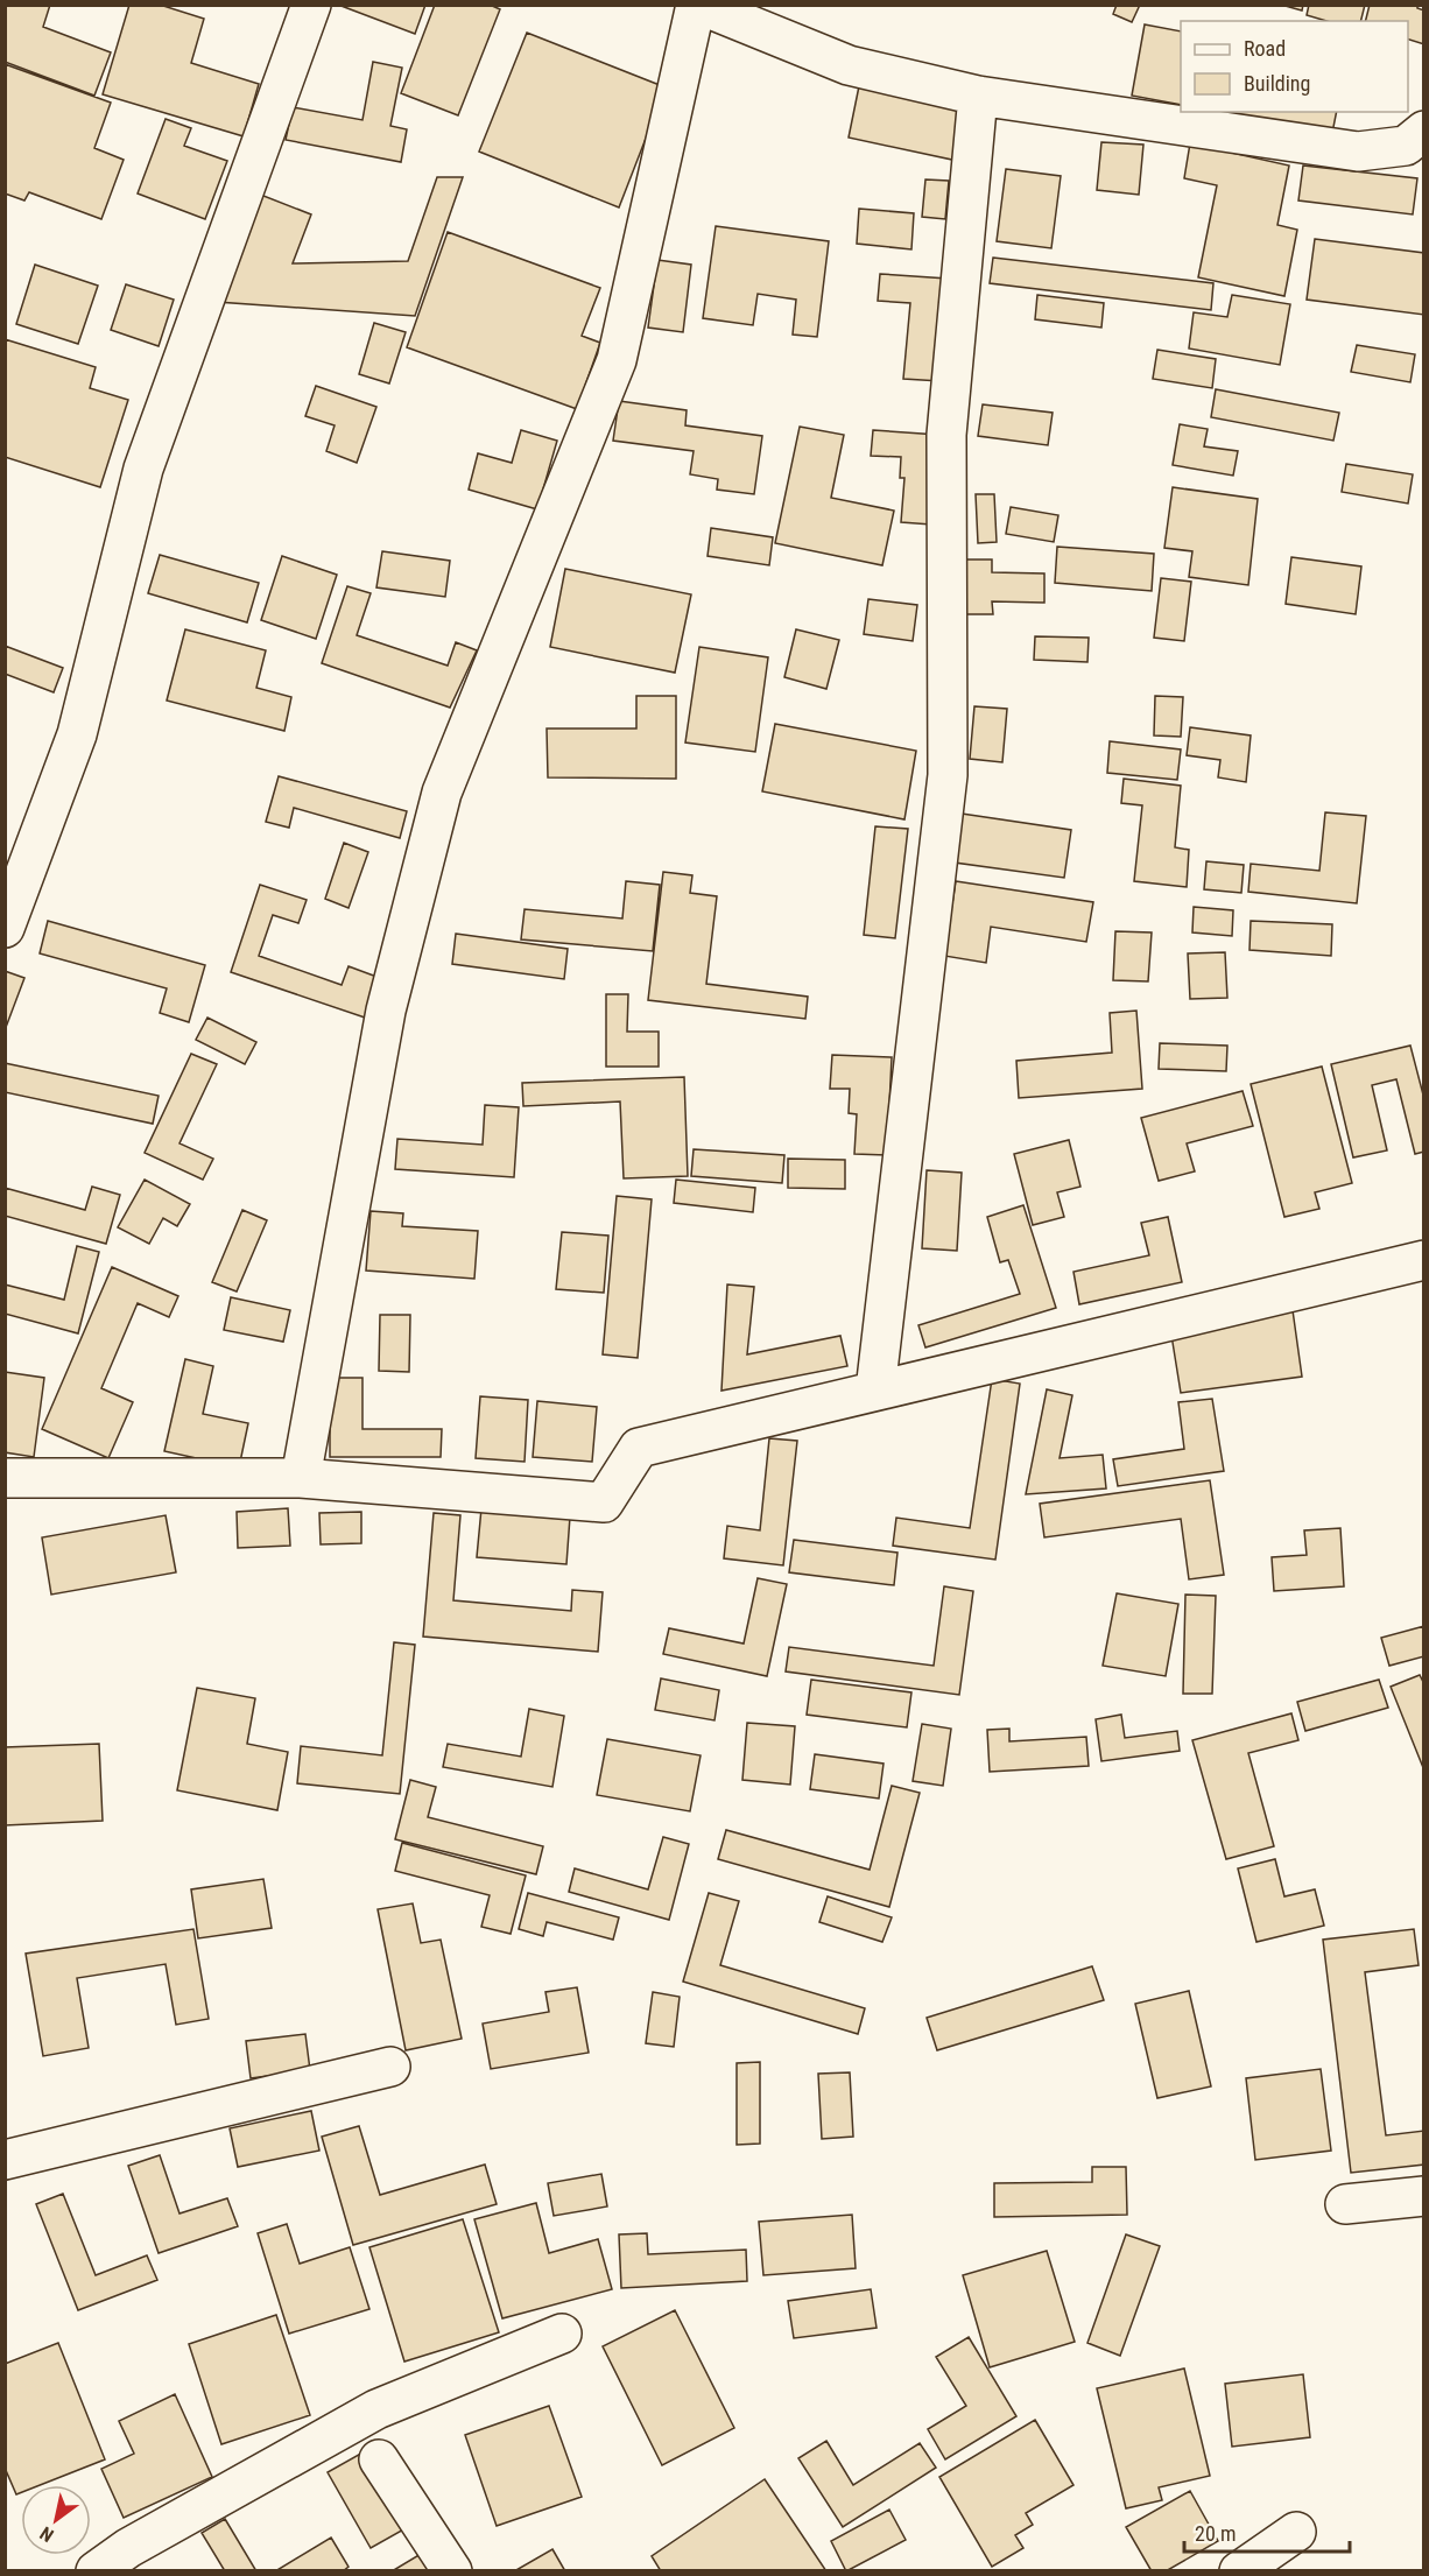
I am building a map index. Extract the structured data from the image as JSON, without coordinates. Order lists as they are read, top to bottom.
{
  "legend": ["Road", "Building"],
  "scale_bar": "20 m",
  "north": "bottom left"
}
